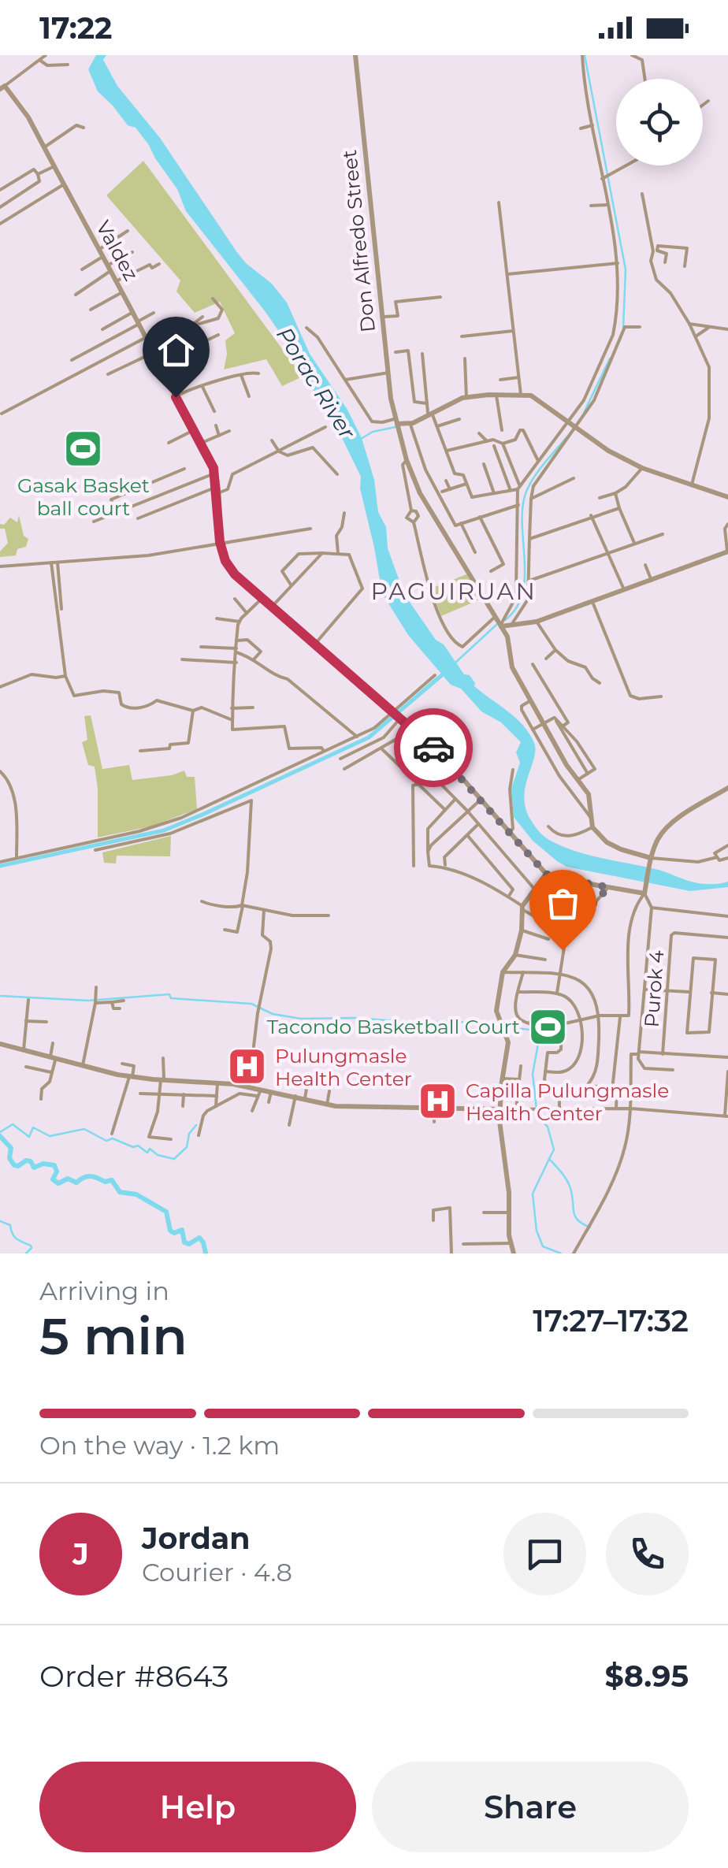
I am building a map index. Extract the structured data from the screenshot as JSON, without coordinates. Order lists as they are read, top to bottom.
{
  "streets": {
    "street": ["Don Alfredo Street", "Valdez", "Purok 4"]
  },
  "districts": ["PAGUIRUAN"],
  "water": ["Porac River"],
  "places": {
    "sports": ["Gasak Basket ball court", "Tacondo Basketball Court"],
    "hospital": ["Pulungmasle Health Center", "Capilla Pulungmasle Health Center"]
  },
  "page": {
    "status": "17:22",
    "heading": ["5 min", "Arriving in", "17:27–17:32"],
    "panel": [
      "Jordan",
      "Courier · 4.8",
      "Order #8643",
      "$8.95"
    ],
    "bar": "On the way · 1.2 km",
    "round": "J",
    "buttons": ["Help", "Share"]
  }
}
